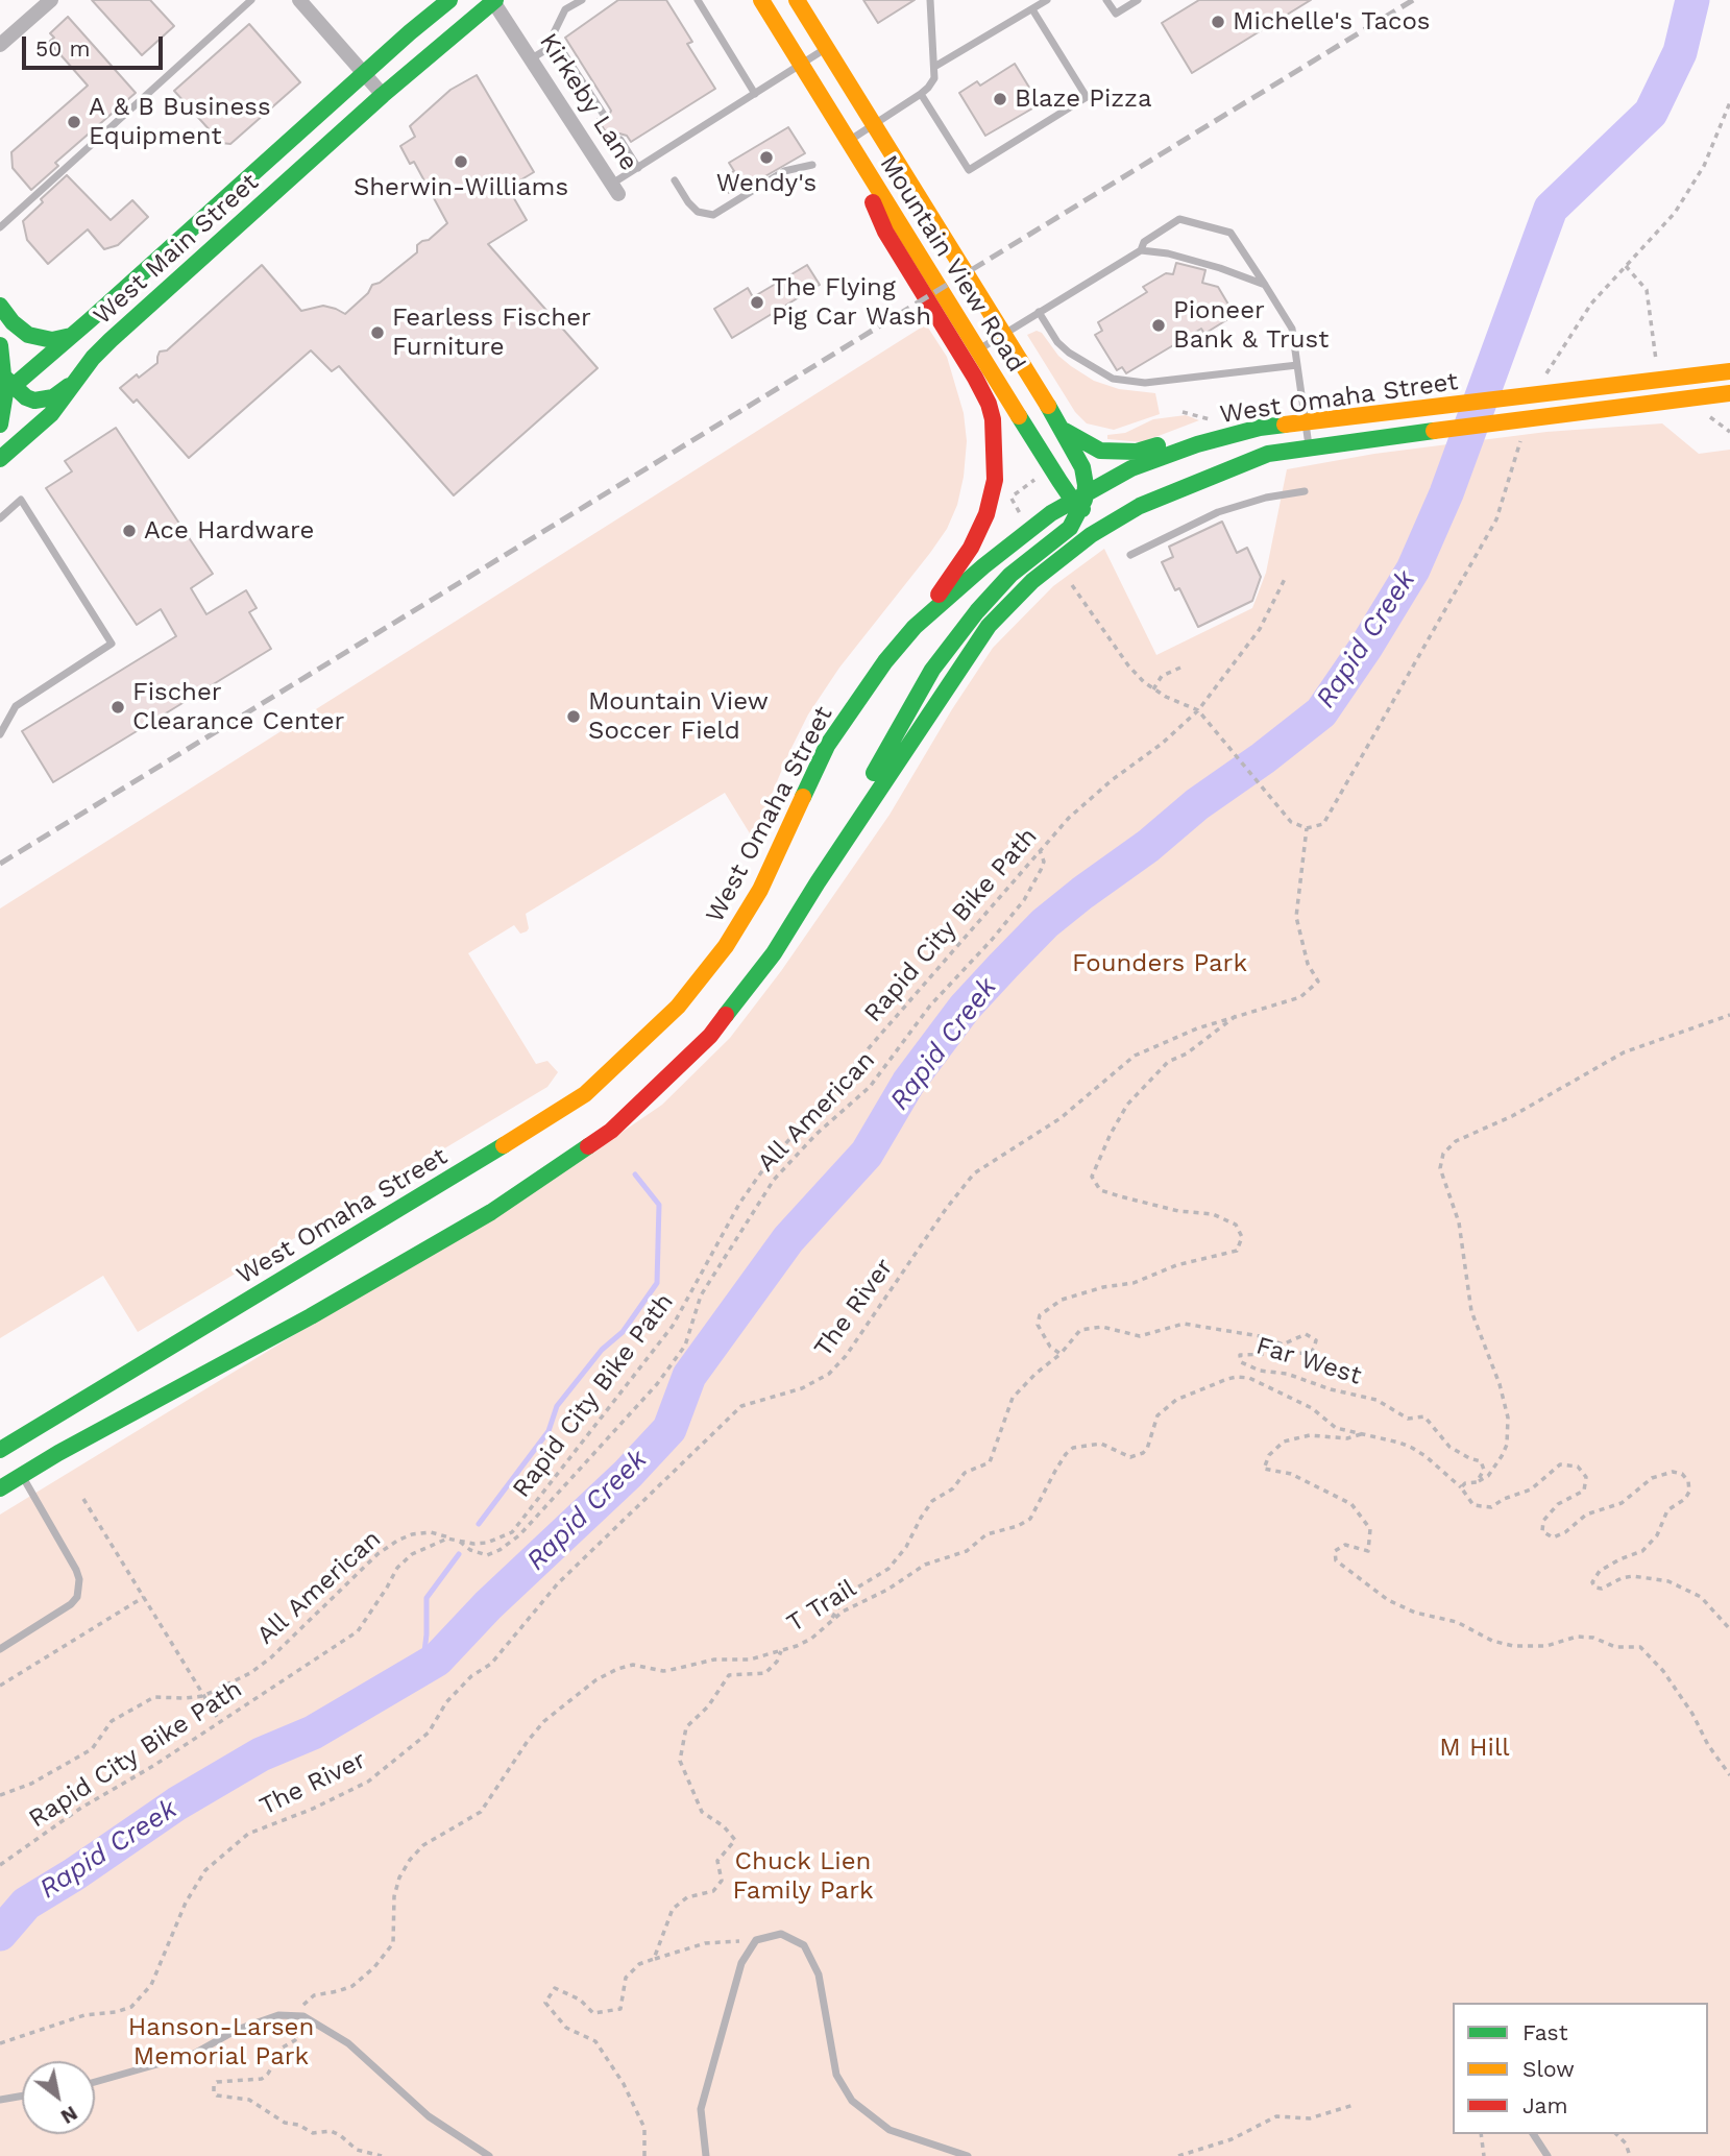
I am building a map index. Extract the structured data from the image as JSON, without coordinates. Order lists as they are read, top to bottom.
{
  "streets": {
    "main road": ["West Main Street", "Mountain View Road", "West Omaha Street"],
    "street": ["Kirkeby Lane"],
    "path": [
      "Rapid City Bike Path",
      "All American",
      "The River",
      "Far West",
      "T Trail"
    ]
  },
  "crossings": [
    ["Kirkeby Lane", "West Main Street"],
    ["Mountain View Road", "West Omaha Street"],
    ["Rapid City Bike Path", "All American"]
  ],
  "water": ["Rapid Creek"],
  "parks": [
    "Founders Park",
    "M Hill",
    "Chuck Lien Family Park",
    "Hanson-Larsen Memorial Park"
  ],
  "places": [
    "Michelle's Tacos",
    "Blaze Pizza",
    "A & B Business Equipment",
    "Wendy's",
    "Sherwin-Williams",
    "The Flying Pig Car Wash",
    "Pioneer Bank & Trust",
    "Fearless Fischer Furniture",
    "Ace Hardware",
    "Fischer Clearance Center",
    "Mountain View Soccer Field"
  ],
  "legend": ["Fast", "Slow", "Jam"],
  "scale_bar": "50 m",
  "north": "bottom right"
}
